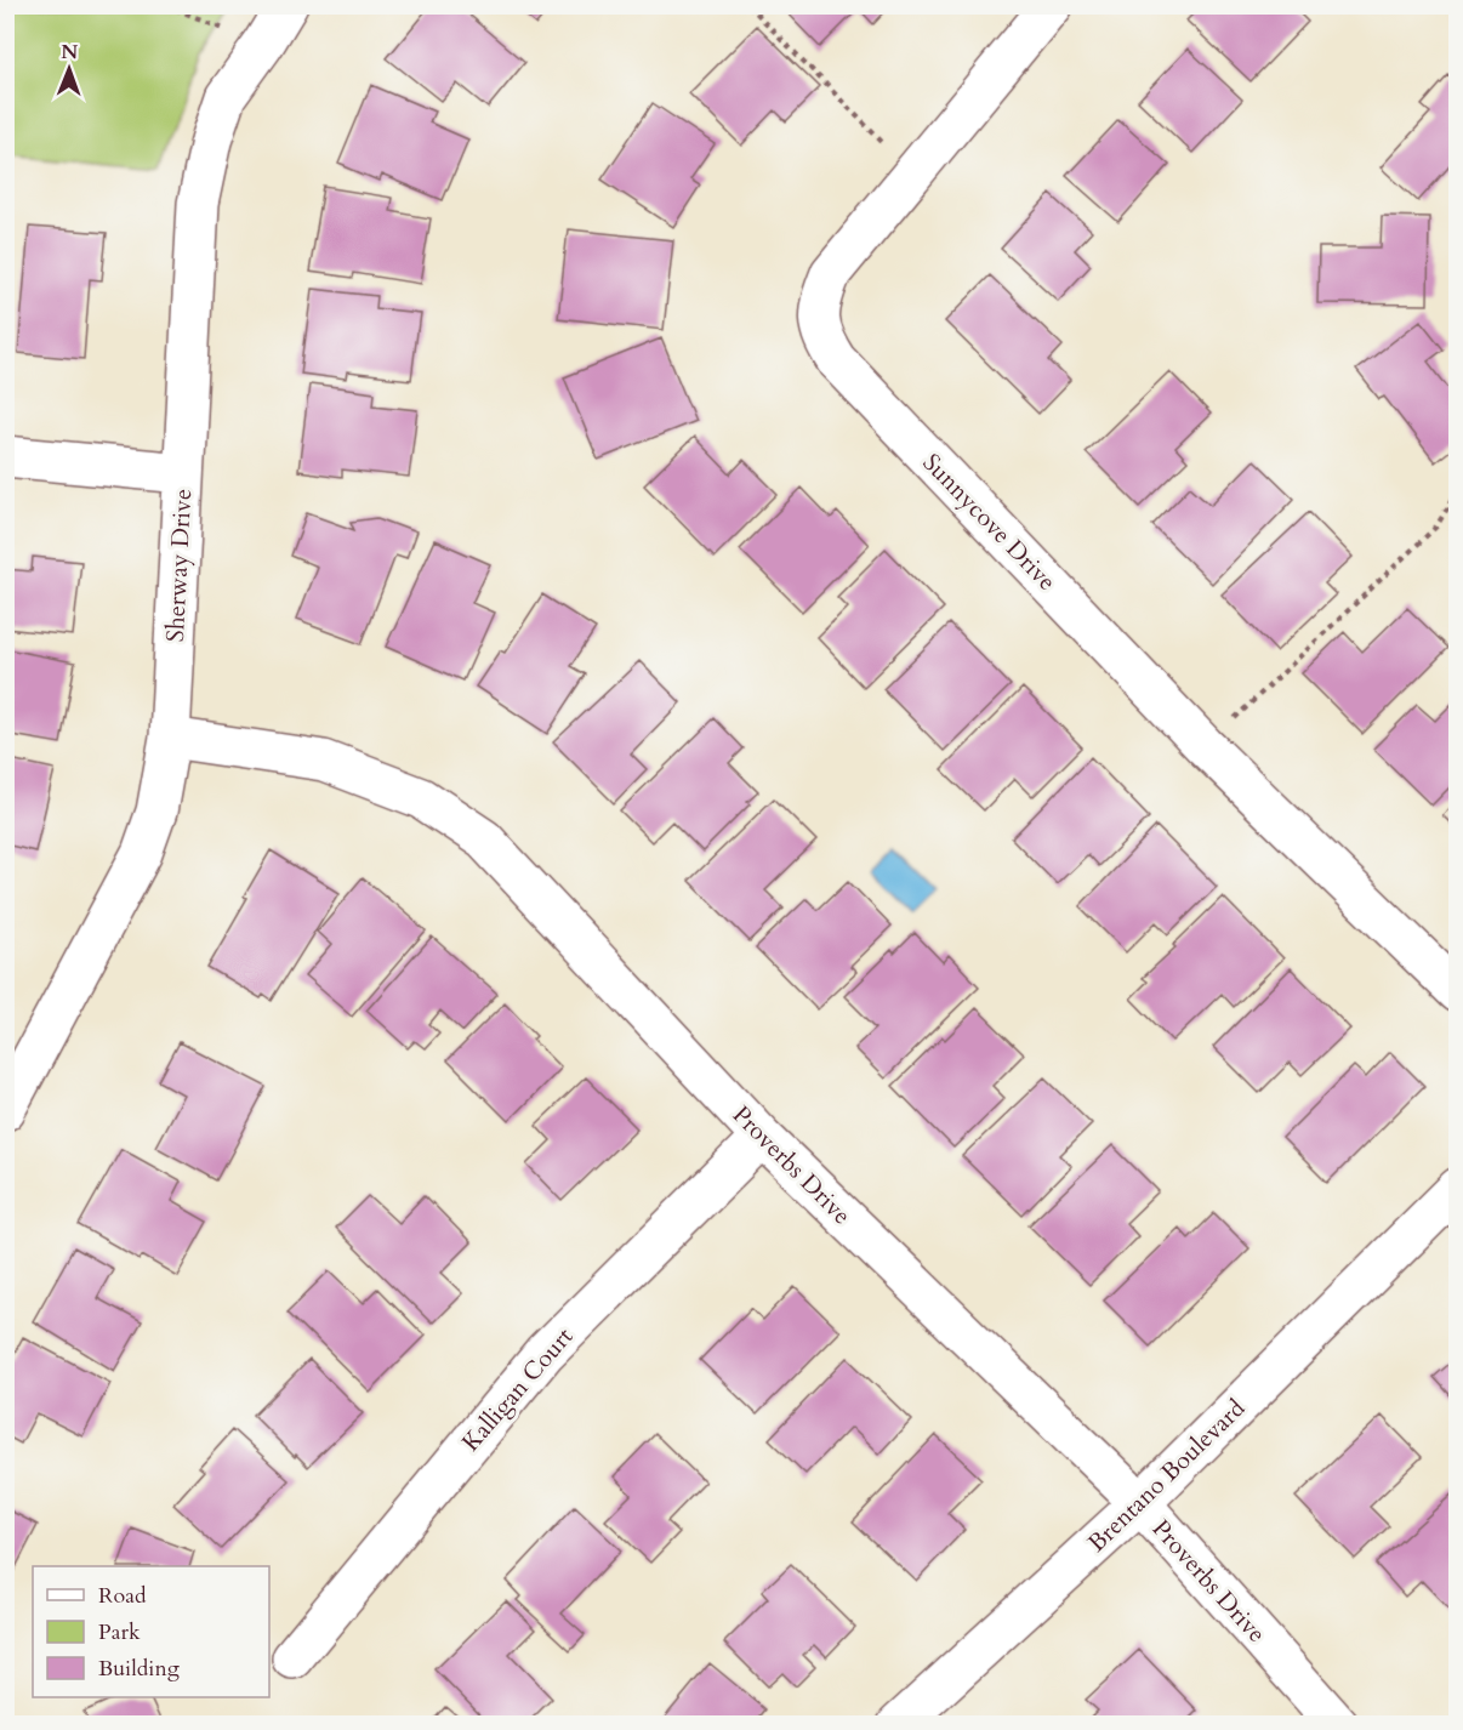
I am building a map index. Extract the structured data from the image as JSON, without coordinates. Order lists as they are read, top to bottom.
{
  "streets": {
    "street": [
      "Sunnycove Drive",
      "Sherway Drive",
      "Proverbs Drive",
      "Kalligan Court",
      "Brentano Boulevard"
    ]
  },
  "crossings": [
    ["Sherway Drive", "Proverbs Drive"],
    ["Proverbs Drive", "Kalligan Court"],
    ["Proverbs Drive", "Brentano Boulevard"]
  ],
  "legend": ["Road", "Park", "Building"],
  "north": "top"
}
